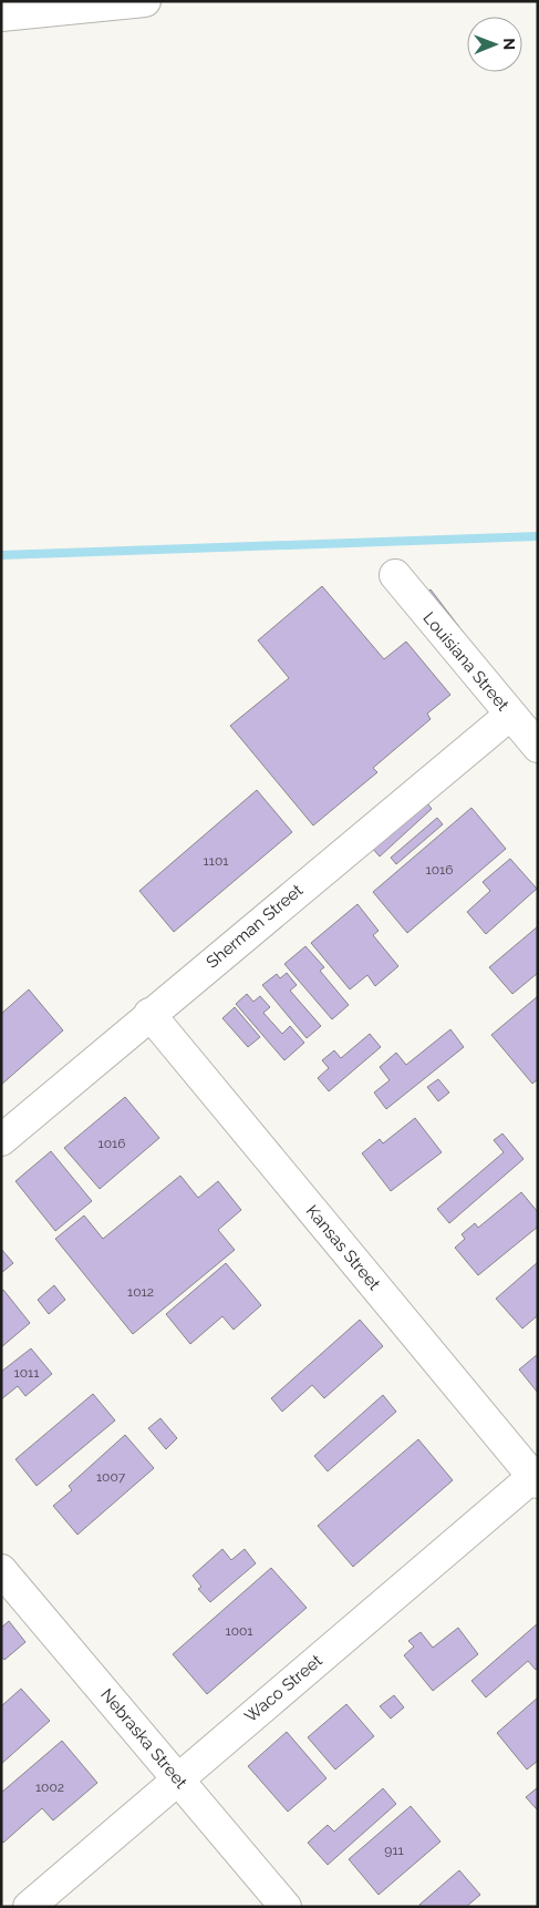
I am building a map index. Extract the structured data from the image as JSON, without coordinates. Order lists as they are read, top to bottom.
{
  "streets": {
    "street": [
      "Louisiana Street",
      "Sherman Street",
      "Kansas Street",
      "Waco Street",
      "Nebraska Street"
    ]
  },
  "crossings": [
    ["Louisiana Street", "Sherman Street"],
    ["Sherman Street", "Kansas Street"],
    ["Kansas Street", "Waco Street"],
    ["Waco Street", "Nebraska Street"]
  ],
  "house_numbers": [
    "1101",
    "1016",
    "1016",
    "1012",
    "1011",
    "1007",
    "1001",
    "1002",
    "911"
  ],
  "north": "right"
}
